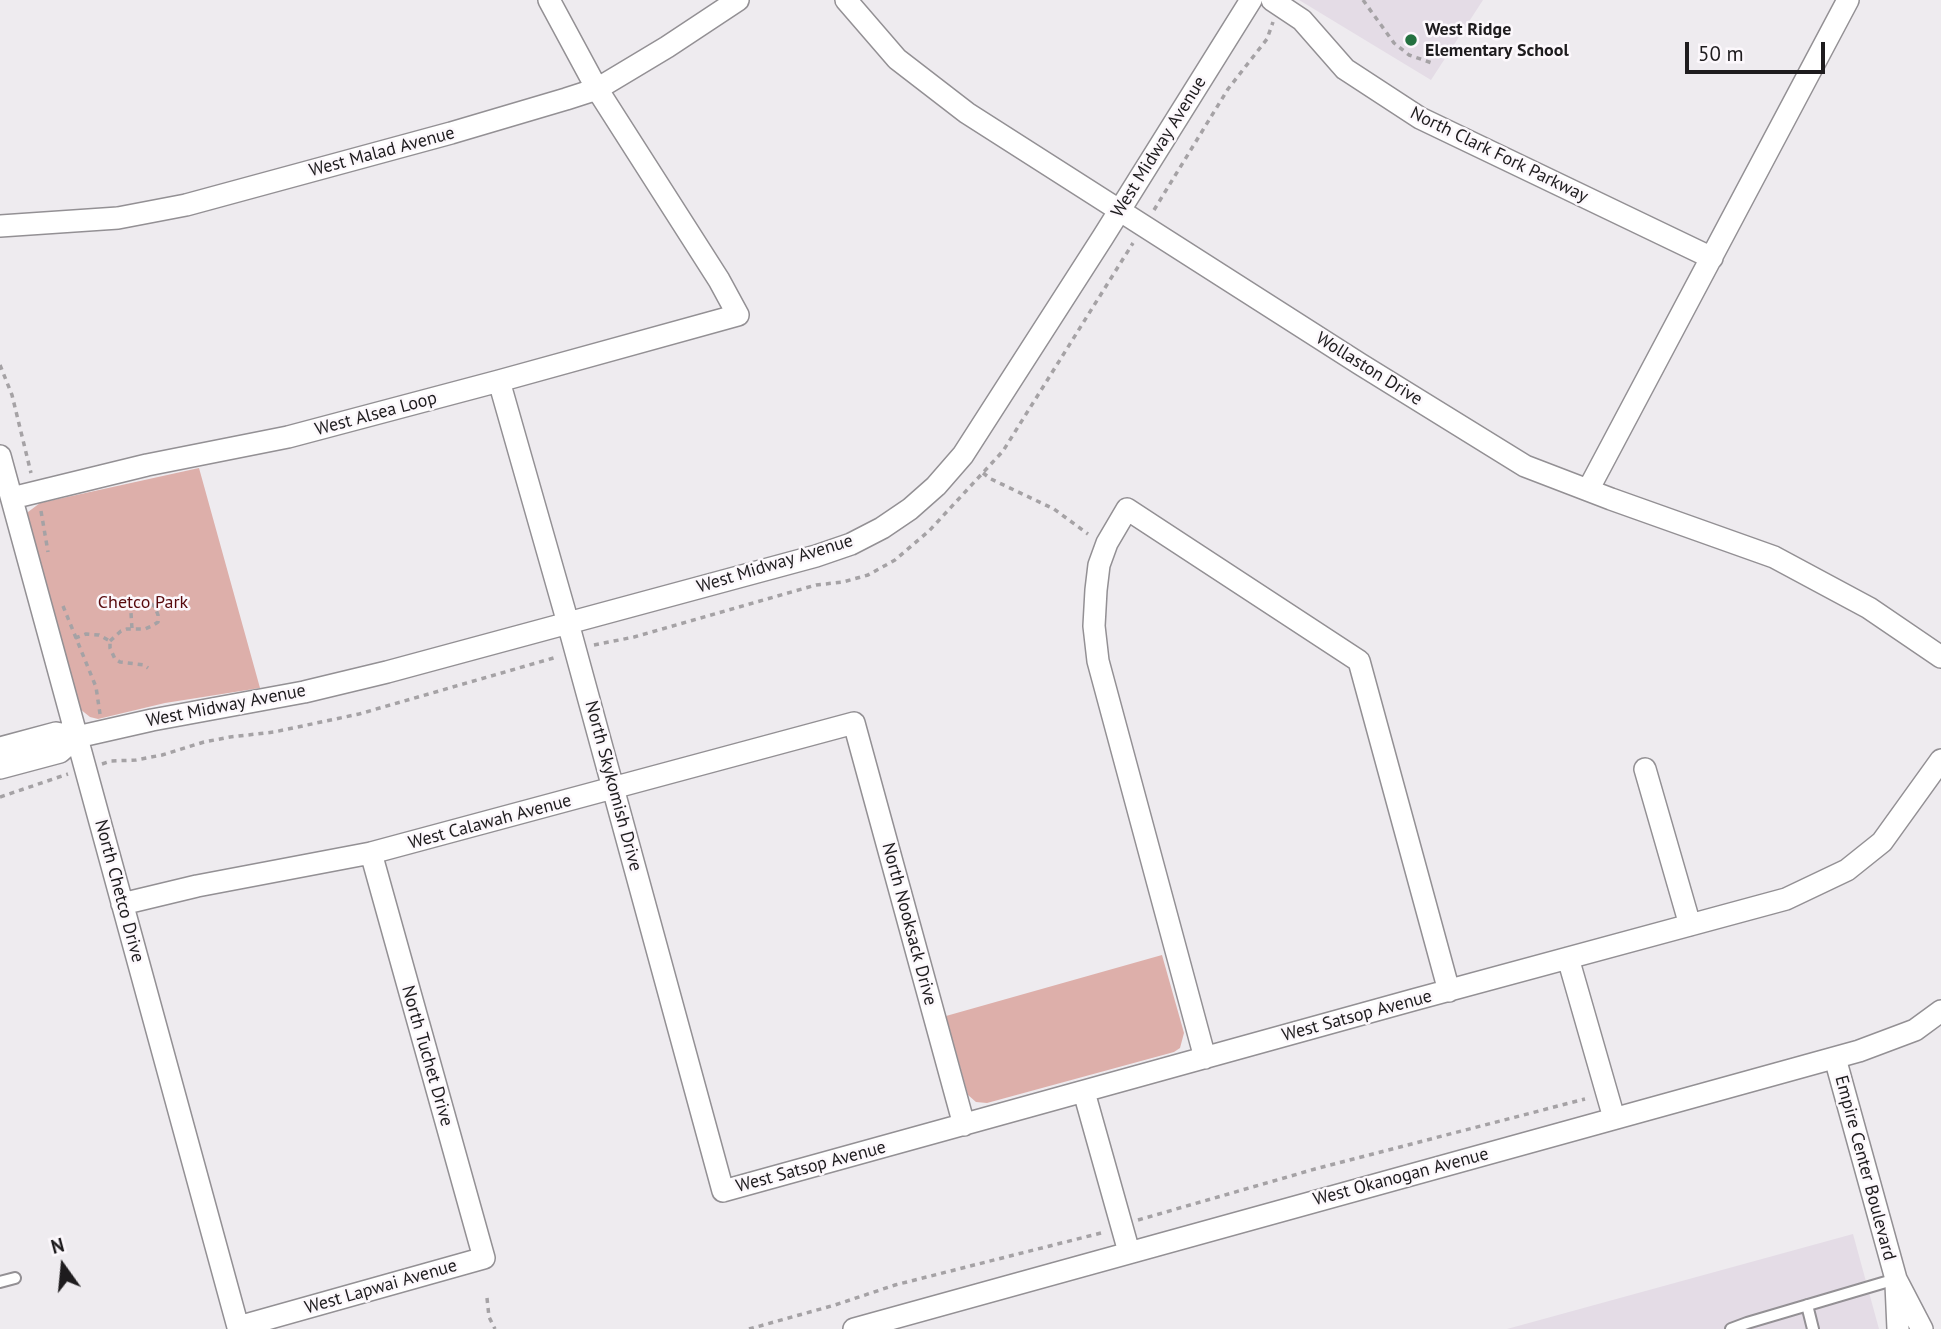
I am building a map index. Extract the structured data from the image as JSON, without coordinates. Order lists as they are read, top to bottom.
{
  "streets": {
    "street": [
      "West Midway Avenue",
      "West Malad Avenue",
      "North Clark Fork Parkway",
      "Wollaston Drive",
      "West Alsea Loop",
      "North Skykomish Drive",
      "West Calawah Avenue",
      "North Chetco Drive",
      "North Nooksack Drive",
      "West Satsop Avenue",
      "North Tuchet Drive",
      "Empire Center Boulevard",
      "West Okanogan Avenue",
      "West Lapwai Avenue"
    ]
  },
  "crossings": [
    ["West Midway Avenue", "Wollaston Drive"],
    ["West Midway Avenue", "North Skykomish Drive"],
    ["West Midway Avenue", "North Chetco Drive"],
    ["West Malad Avenue", "West Alsea Loop"],
    ["West Alsea Loop", "North Skykomish Drive"],
    ["West Alsea Loop", "North Chetco Drive"],
    ["North Skykomish Drive", "West Calawah Avenue"],
    ["North Skykomish Drive", "West Satsop Avenue"],
    ["West Calawah Avenue", "North Chetco Drive"],
    ["West Calawah Avenue", "North Nooksack Drive"],
    ["West Calawah Avenue", "North Tuchet Drive"],
    ["North Chetco Drive", "West Lapwai Avenue"],
    ["North Nooksack Drive", "West Satsop Avenue"],
    ["North Tuchet Drive", "West Lapwai Avenue"],
    ["Empire Center Boulevard", "West Okanogan Avenue"]
  ],
  "parks": ["Chetco Park"],
  "places": ["West Ridge Elementary School"],
  "scale_bar": "50 m",
  "north": "top"
}
